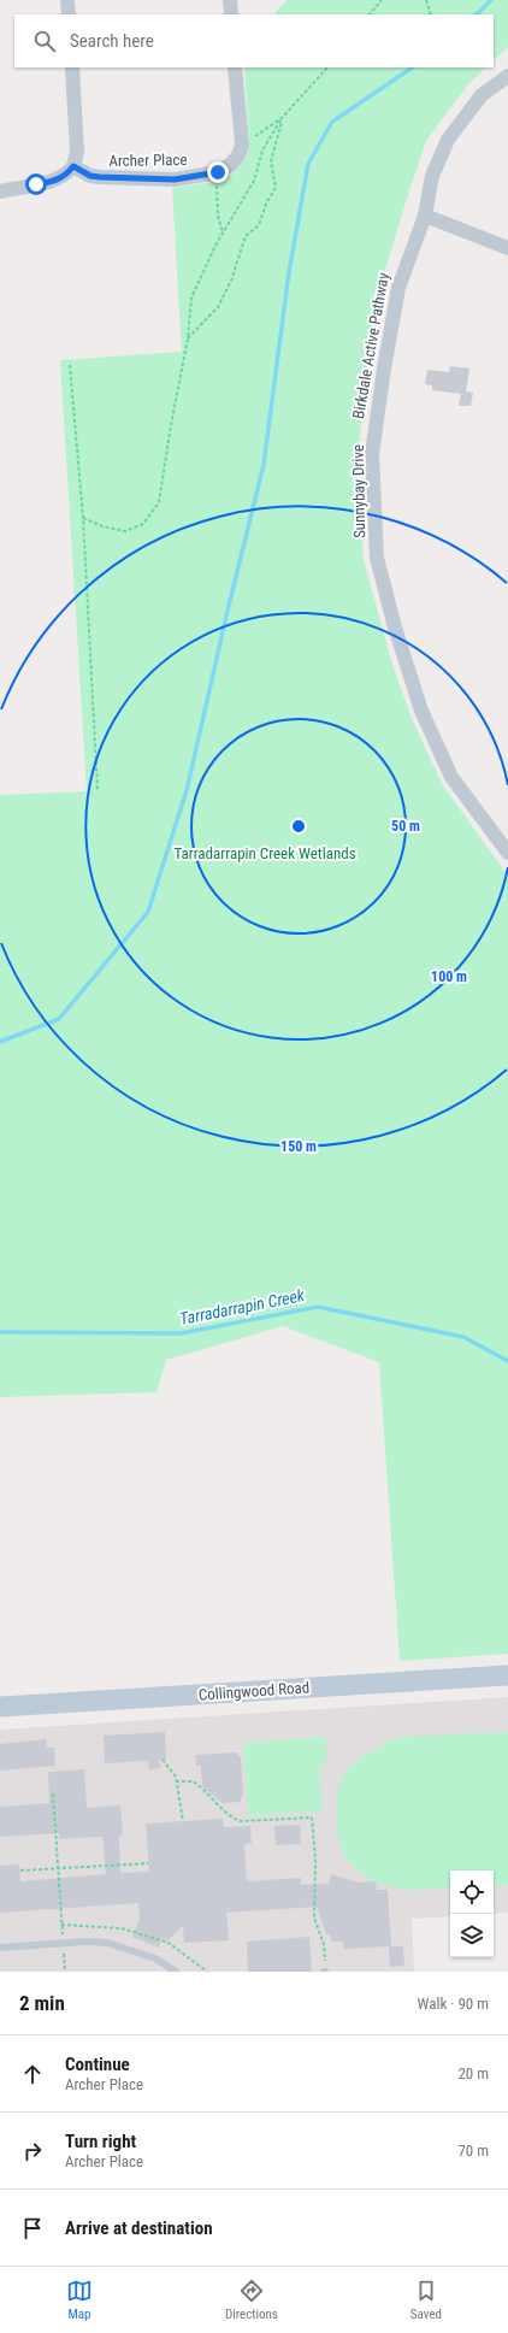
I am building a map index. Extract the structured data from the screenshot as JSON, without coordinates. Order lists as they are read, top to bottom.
{
  "streets": {
    "street": ["Archer Place", "Sunnybay Drive", "Collingwood Road"]
  },
  "water": ["Tarradarrapin Creek"],
  "parks": ["Tarradarrapin Creek Wetlands"],
  "page": {
    "search": "Search here",
    "heading": ["2 min", "Walk · 90 m"],
    "list": [
      ["Continue", "Archer Place", "20 m"],
      ["Turn right", "Archer Place", "70 m"],
      "Arrive at destination"
    ],
    "nav": ["Map", "Directions", "Saved"]
  },
  "rings": ["50 m", "100 m", "150 m"]
}
